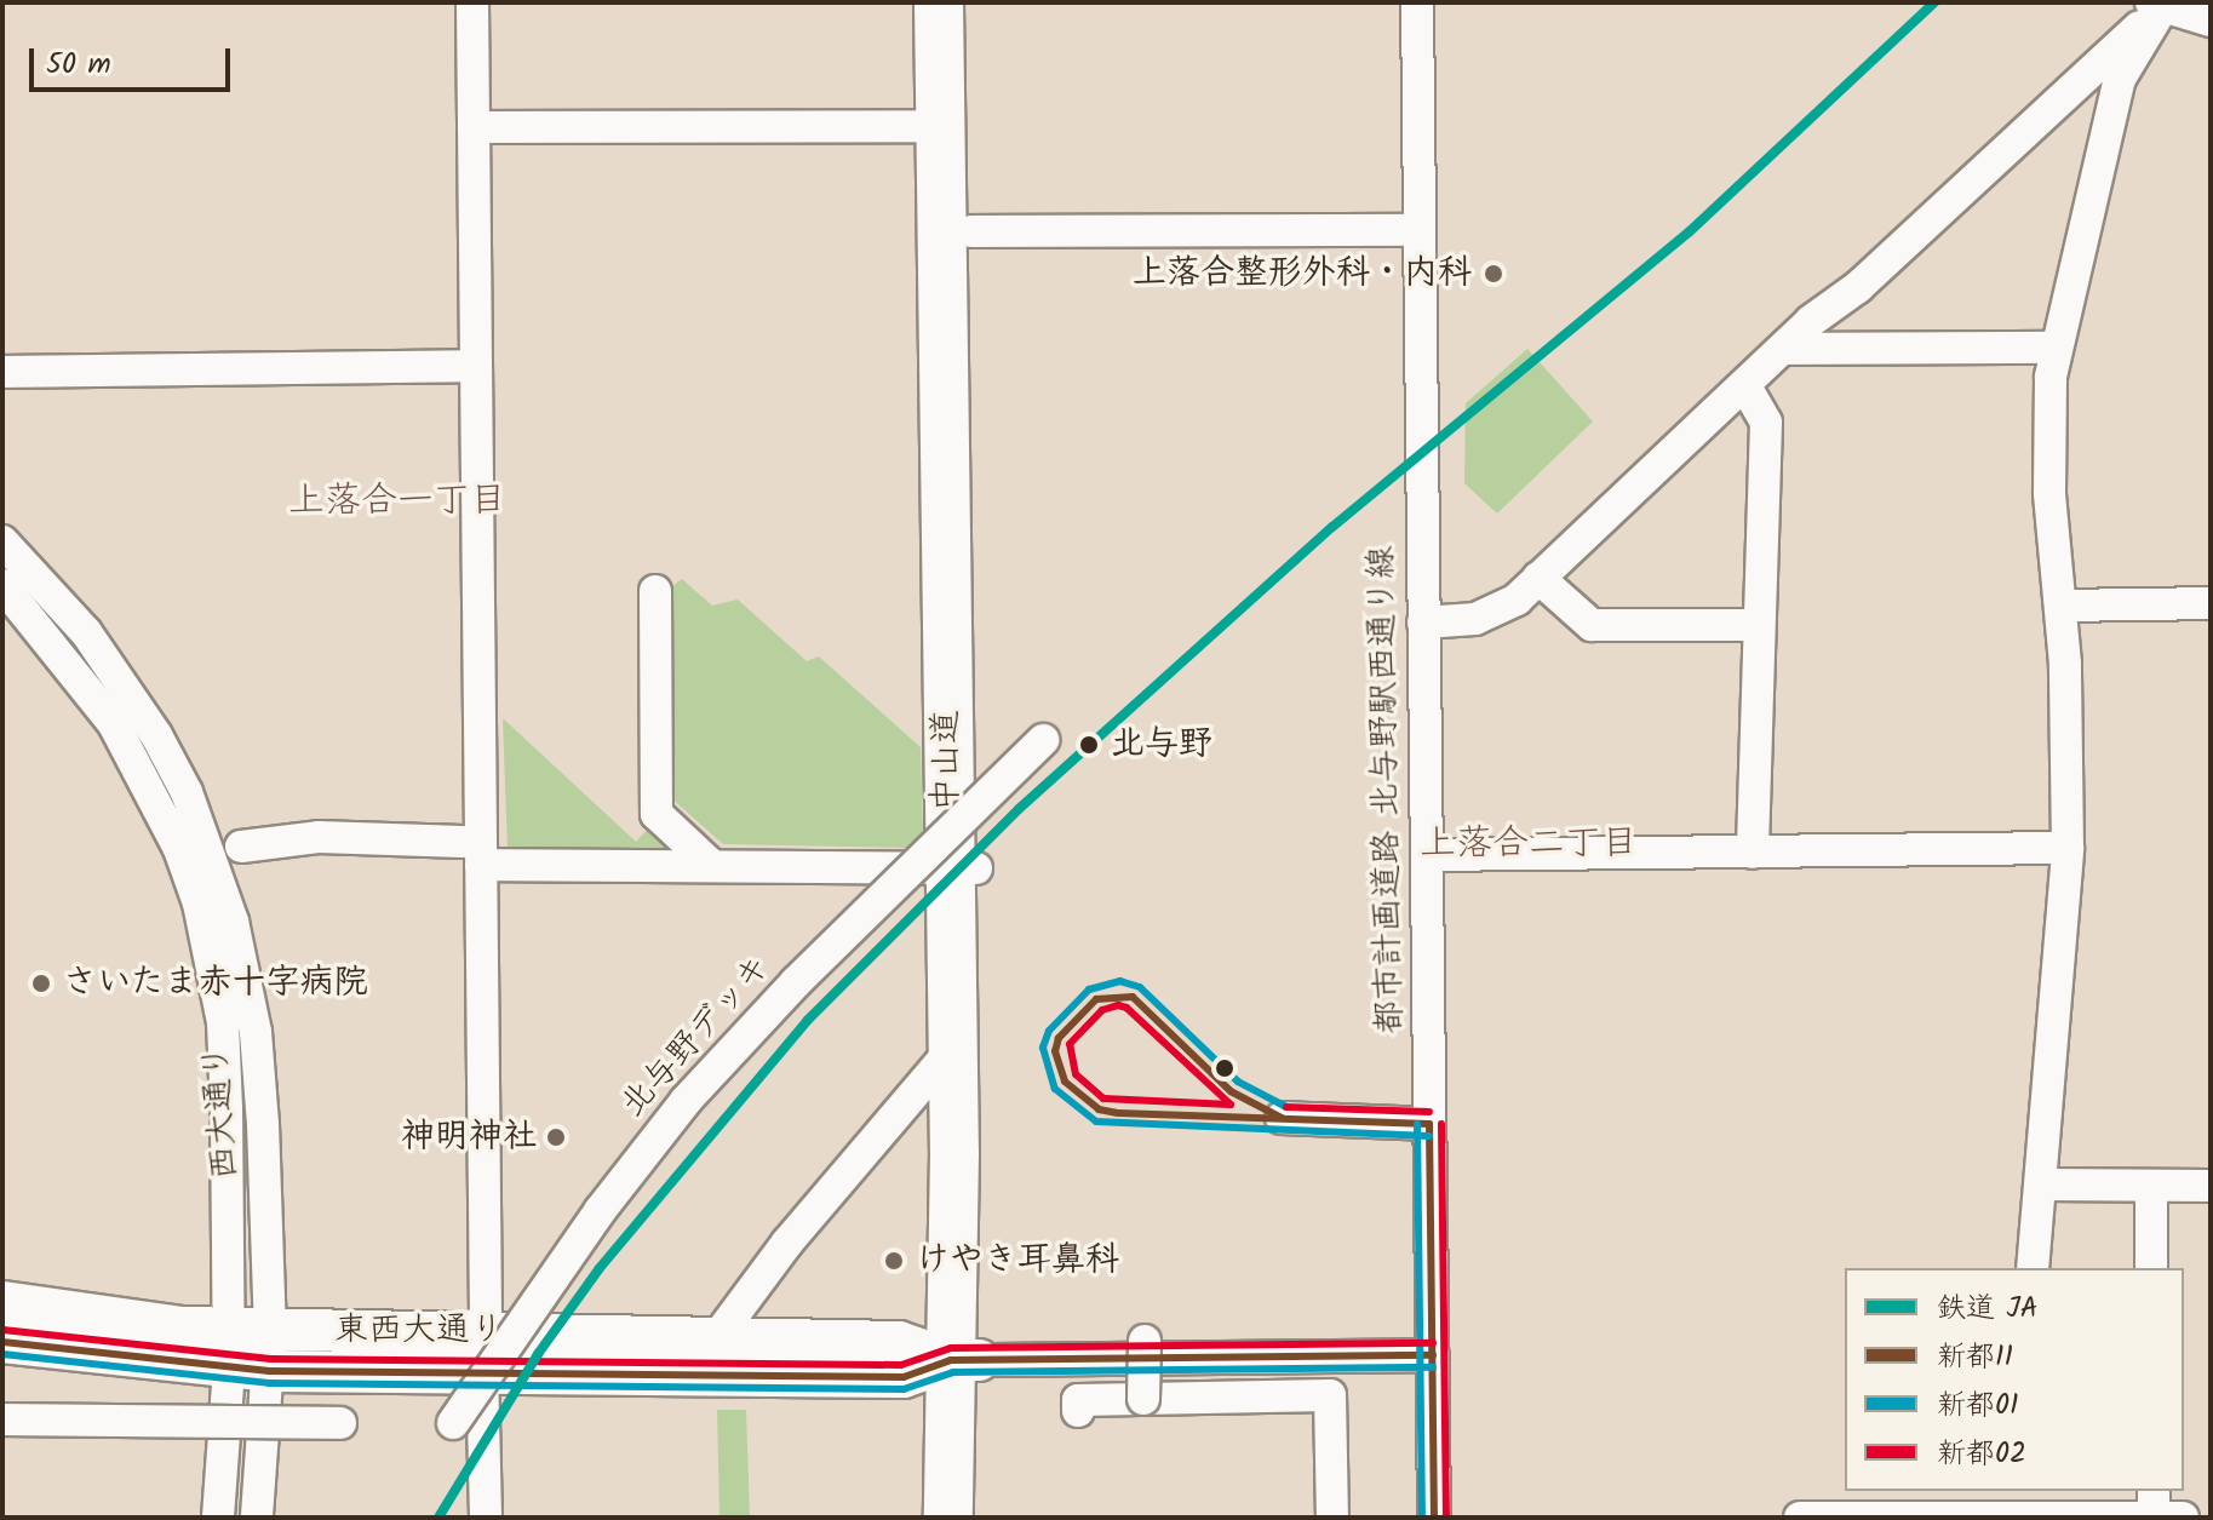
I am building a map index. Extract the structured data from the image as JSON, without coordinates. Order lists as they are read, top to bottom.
{
  "streets": {
    "highway": ["中山道"],
    "main road": ["東西大通り"],
    "street": ["都市計画道路 北与野駅西通り線", "北与野デッキ", "西大通り"]
  },
  "crossings": [
    ["中山道", "東西大通り"],
    ["西大通り", "東西大通り"]
  ],
  "districts": ["上落合一丁目", "上落合二丁目"],
  "places": [
    "上落合整形外科・内科",
    "北与野",
    "さいたま赤十字病院",
    "神明神社",
    "けやき耳鼻科"
  ],
  "lines": [
    "rail line JA",
    "transit line 新都01",
    "transit line 新都11",
    "transit line 新都02"
  ],
  "legend": [
    "鉄道 JA",
    "新都11",
    "新都01",
    "新都02"
  ],
  "scale_bar": "50 m"
}
